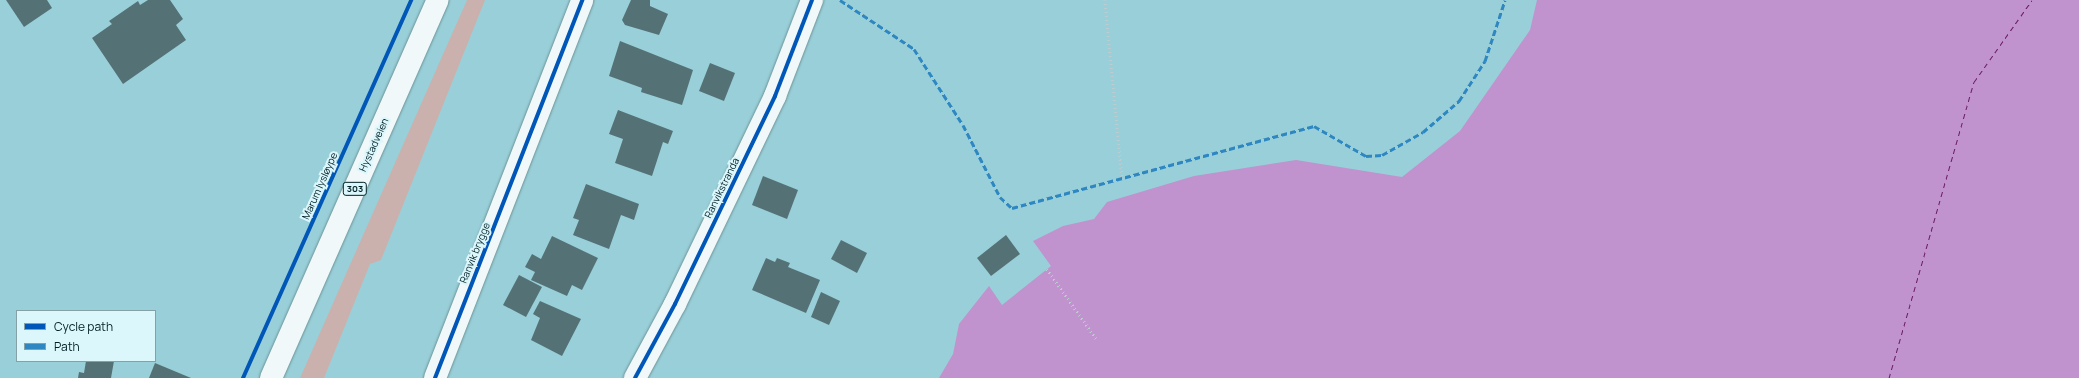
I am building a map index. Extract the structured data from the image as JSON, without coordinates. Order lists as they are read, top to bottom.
{
  "streets": {
    "street": [
      "Hystadveien",
      "Ranvikstranda",
      "303",
      "Ranvik brygge"
    ],
    "cycle path": ["Marum lysløype"]
  },
  "legend": ["Cycle path", "Path"]
}
